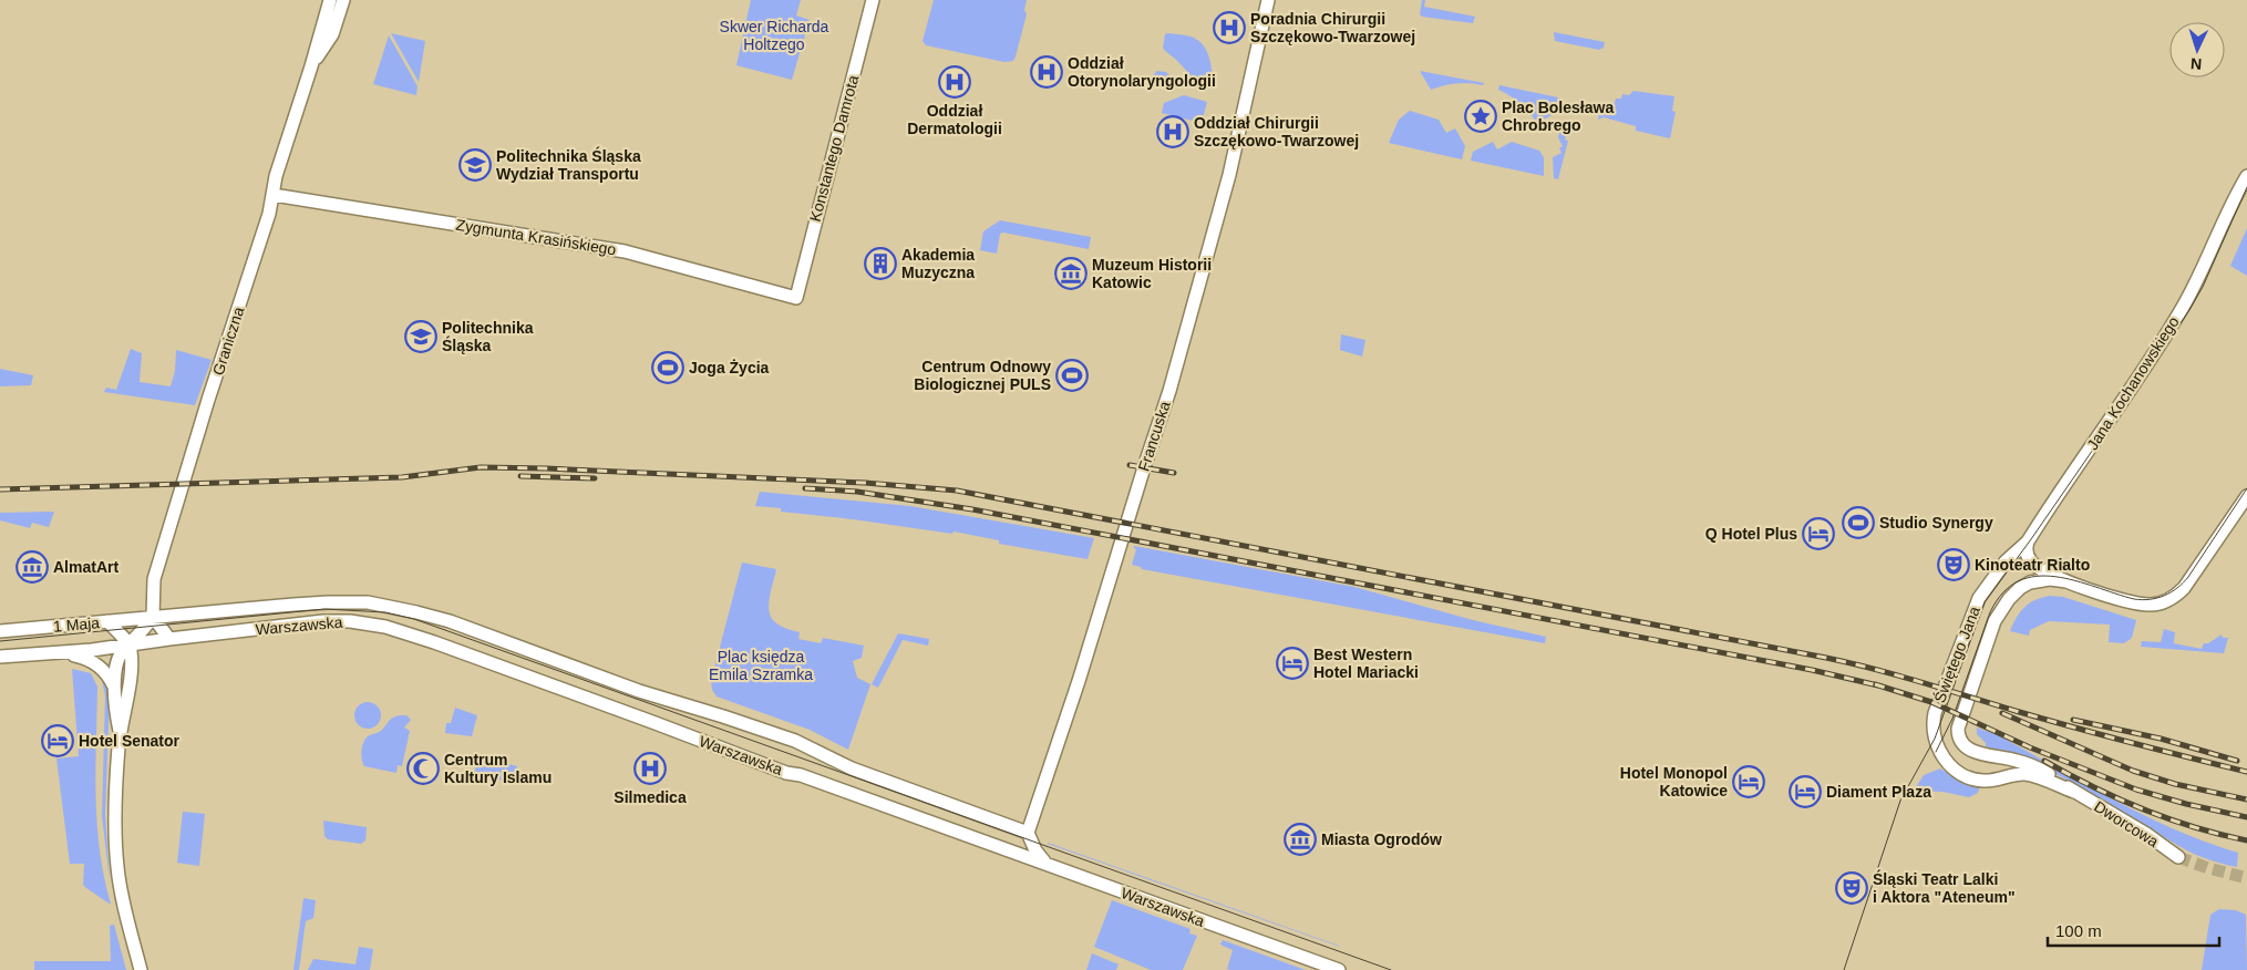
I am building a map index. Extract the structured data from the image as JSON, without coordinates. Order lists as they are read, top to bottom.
{
  "streets": {
    "street": [
      "Konstantego Damrota",
      "Zygmunta Krasińskiego",
      "Graniczna",
      "Jana Kochanowskiego",
      "Francuska",
      "1 Maja",
      "Warszawska",
      "Świętego Jana",
      "Dworcowa"
    ]
  },
  "crossings": [
    ["Konstantego Damrota", "Zygmunta Krasińskiego"],
    ["Zygmunta Krasińskiego", "Graniczna"],
    ["Graniczna", "1 Maja"],
    ["Graniczna", "Warszawska"],
    ["Jana Kochanowskiego", "Świętego Jana"],
    ["Francuska", "Warszawska"],
    ["1 Maja", "Warszawska"],
    ["Świętego Jana", "Dworcowa"]
  ],
  "parks": ["Skwer Richarda Holtzego", "Plac księdza Emila Szramka"],
  "places": {
    "hospital": [
      "Poradnia Chirurgii Szczękowo-Twarzowej",
      "Oddział Otorynolaryngologii",
      "Oddział Dermatologii",
      "Oddział Chirurgii Szczękowo-Twarzowej",
      "Silmedica"
    ],
    "place": ["Plac Bolesława Chrobrego"],
    "school or university": ["Politechnika Śląska Wydział Transportu", "Politechnika Śląska"],
    "building": ["Akademia Muzyczna"],
    "museum": ["Muzeum Historii Katowic", "AlmatArt", "Miasta Ogrodów"],
    "sports": ["Joga Życia", "Centrum Odnowy Biologicznej PULS", "Studio Synergy"],
    "hotel": [
      "Q Hotel Plus",
      "Best Western Hotel Mariacki",
      "Hotel Senator",
      "Hotel Monopol Katowice",
      "Diament Plaza"
    ],
    "theatre": ["Kinoteatr Rialto", "Śląski Teatr Lalki i Aktora \"Ateneum\""],
    "mosque": ["Centrum Kultury Islamu"]
  },
  "scale_bar": "100 m",
  "north": "bottom"
}
